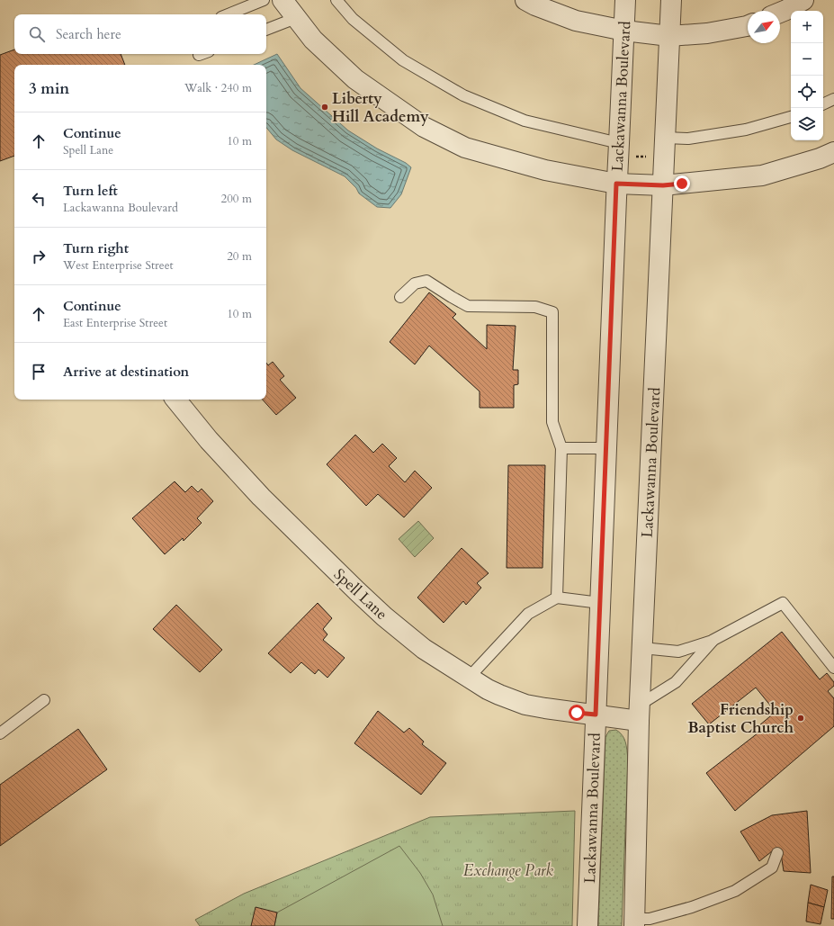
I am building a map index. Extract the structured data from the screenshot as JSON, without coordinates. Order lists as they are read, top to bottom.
{
  "streets": {
    "street": ["Lackawanna Boulevard", "Spell Lane"]
  },
  "crossings": [
    ["Lackawanna Boulevard", "Spell Lane"]
  ],
  "parks": ["Exchange Park"],
  "places": ["Liberty Hill Academy", "Friendship Baptist Church"],
  "north": "top right",
  "page": {
    "map_buttons": ["+", "−"],
    "search": "Search here",
    "heading": ["3 min", "Walk · 240 m"],
    "list": [
      ["Continue", "Spell Lane", "10 m"],
      ["Turn left", "Lackawanna Boulevard", "200 m"],
      ["Turn right", "West Enterprise Street", "20 m"],
      ["Continue", "East Enterprise Street", "10 m"],
      "Arrive at destination"
    ]
  }
}
